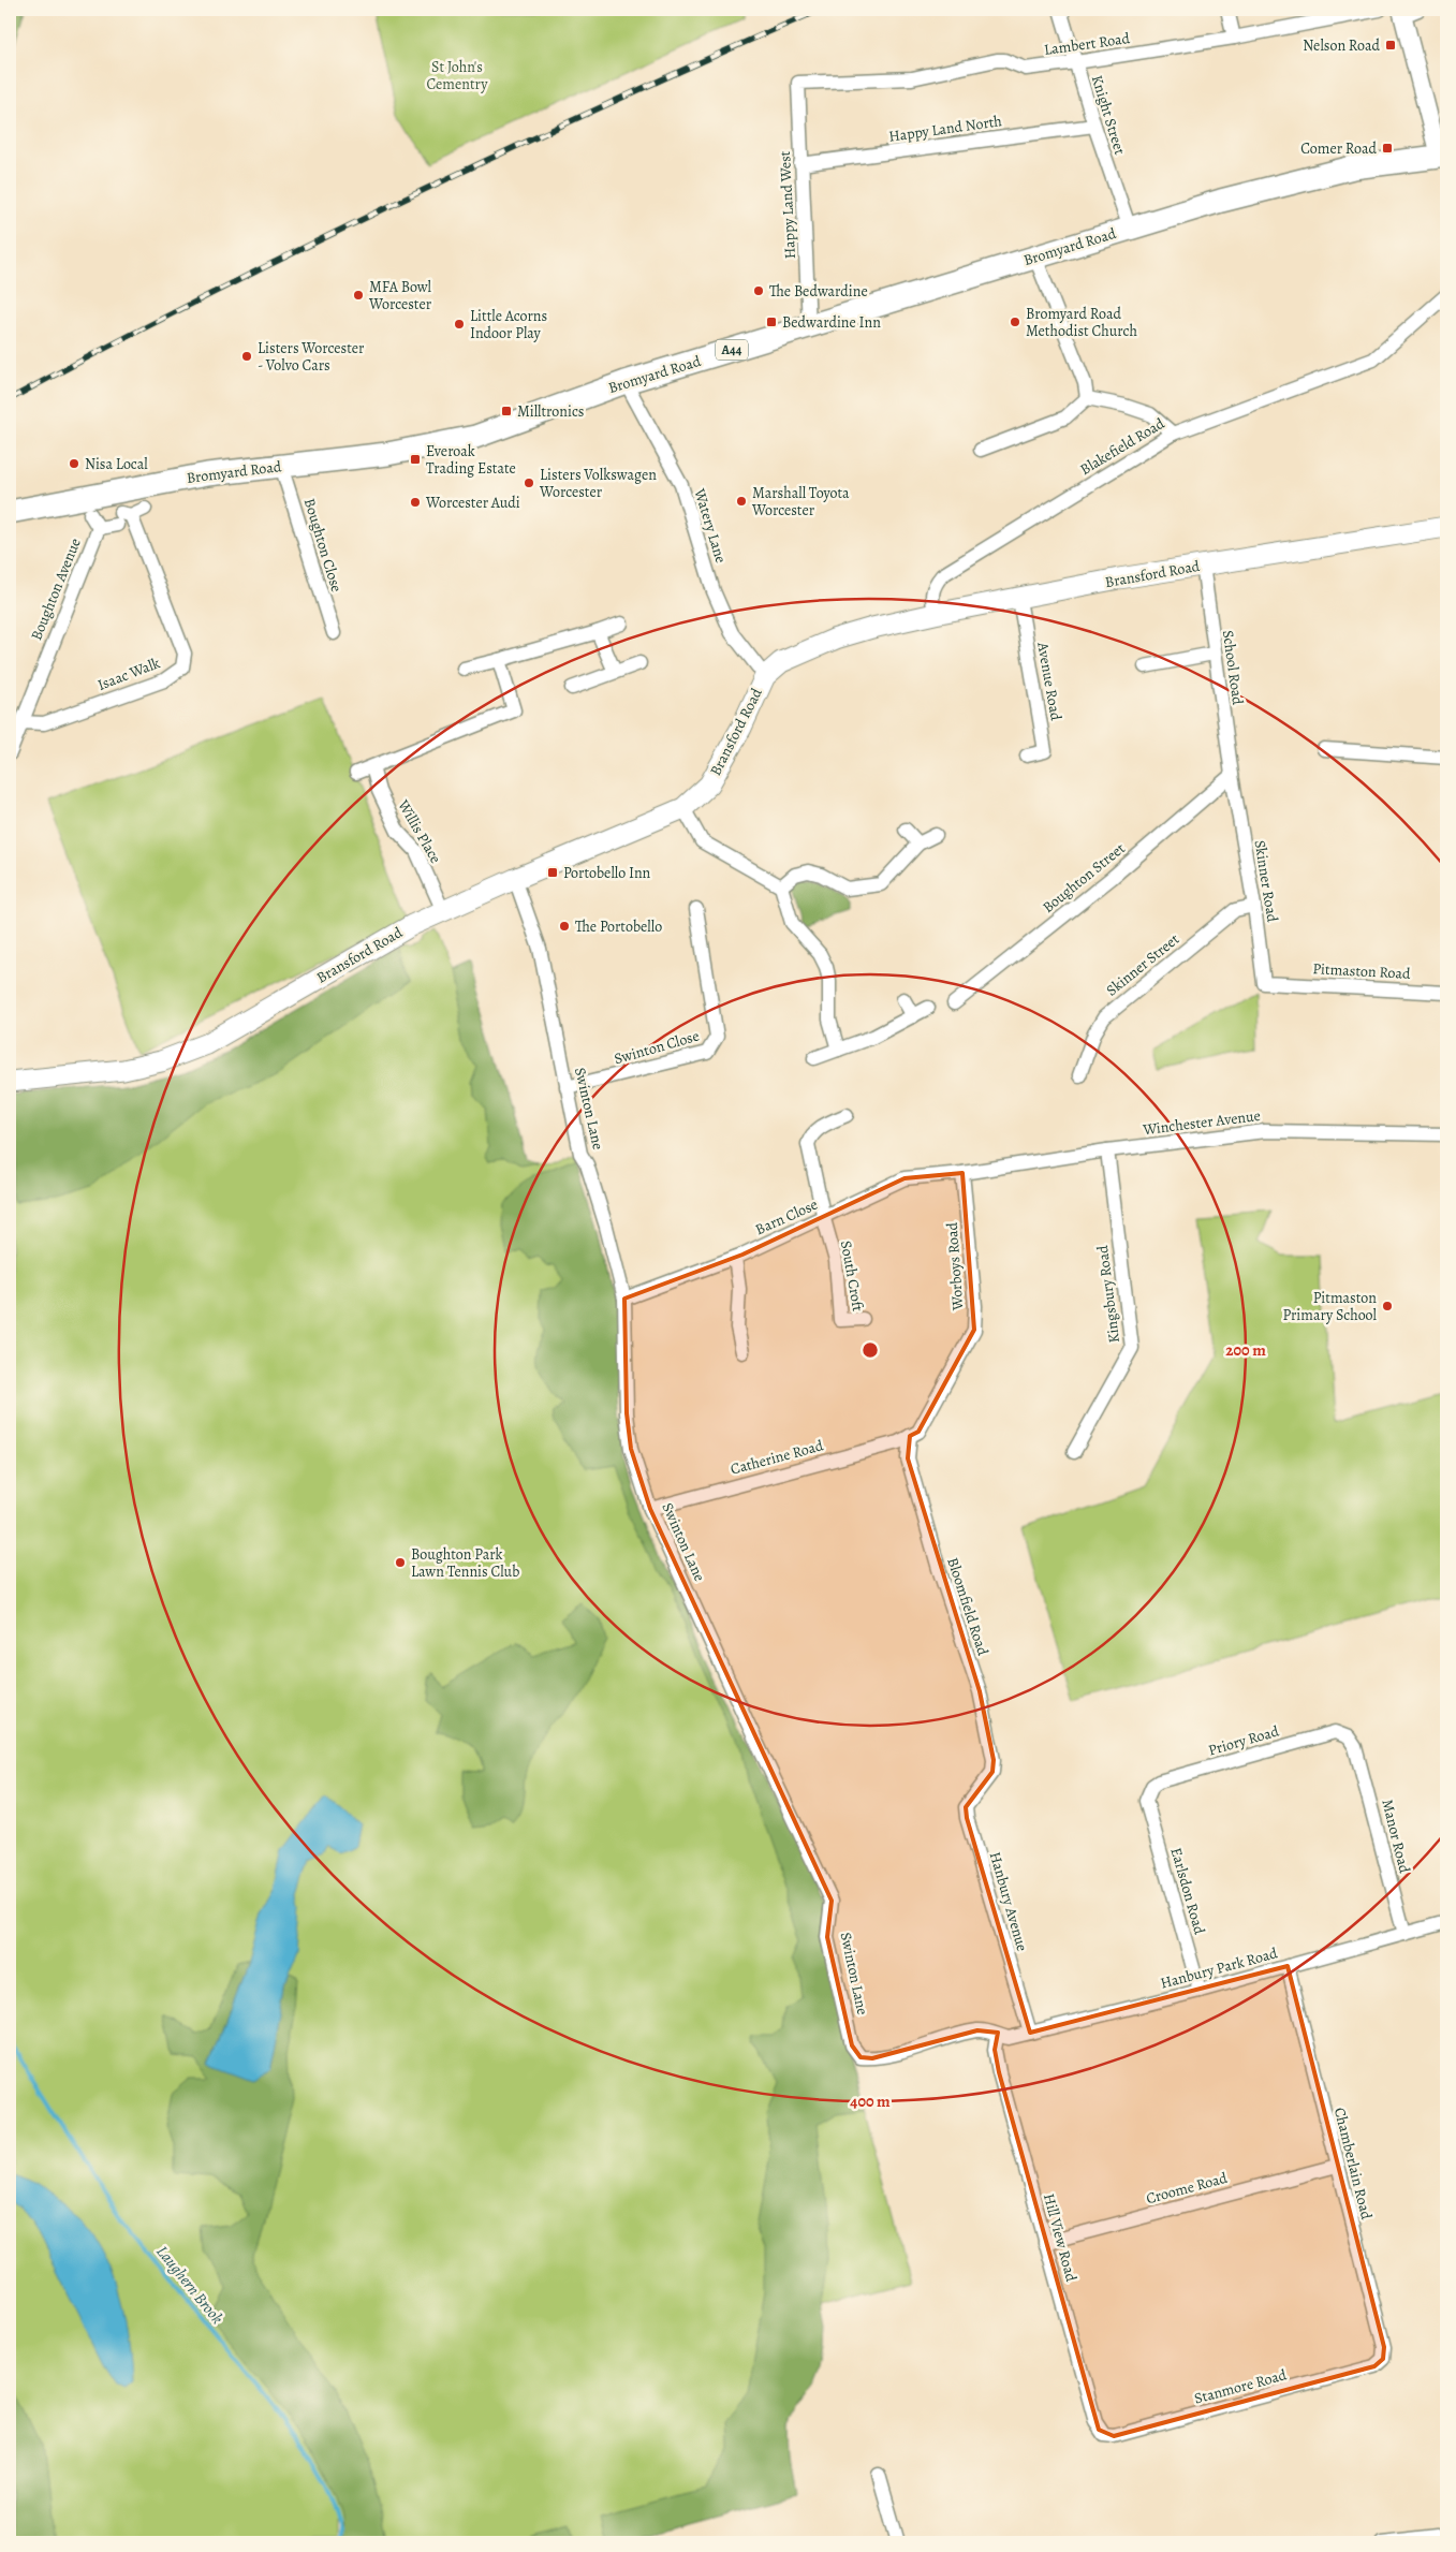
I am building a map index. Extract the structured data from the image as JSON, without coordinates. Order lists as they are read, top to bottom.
{
  "streets": {
    "main road": ["Bromyard Road", "A44", "Bransford Road"],
    "street": [
      "Lambert Road",
      "Knight Street",
      "Happy Land North",
      "Happy Land West",
      "Blakefield Road",
      "Watery Lane",
      "Boughton Close",
      "Boughton Avenue",
      "School Road",
      "Isaac Walk",
      "Avenue Road",
      "Willis Place",
      "Boughton Street",
      "Skinner Road",
      "Skinner Street",
      "Pitmaston Road",
      "Swinton Close",
      "Swinton Lane",
      "Winchester Avenue",
      "Barn Close",
      "Worboys Road",
      "South Croft",
      "Kingsbury Road",
      "Catherine Road",
      "Bloomfield Road",
      "Priory Road",
      "Manor Road",
      "Earlsdon Road",
      "Hanbury Avenue",
      "Hanbury Park Road",
      "Chamberlain Road",
      "Croome Road",
      "Hill View Road",
      "Stanmore Road"
    ]
  },
  "crossings": [
    ["Lambert Road", "Knight Street"],
    ["Lambert Road", "Happy Land West"],
    ["Knight Street", "Happy Land North"],
    ["Knight Street", "Bromyard Road"],
    ["Happy Land North", "Happy Land West"],
    ["Happy Land West", "Bromyard Road"],
    ["Bromyard Road", "Watery Lane"],
    ["Bromyard Road", "Boughton Close"],
    ["Blakefield Road", "Bransford Road"],
    ["Watery Lane", "Bransford Road"],
    ["Bransford Road", "School Road"],
    ["Bransford Road", "Avenue Road"],
    ["Bransford Road", "Willis Place"],
    ["Bransford Road", "Swinton Lane"],
    ["Boughton Avenue", "Isaac Walk"],
    ["School Road", "Boughton Street"],
    ["School Road", "Skinner Road"],
    ["Boughton Street", "Skinner Road"],
    ["Skinner Road", "Skinner Street"],
    ["Skinner Road", "Pitmaston Road"],
    ["Swinton Close", "Swinton Lane"],
    ["Swinton Lane", "Barn Close"],
    ["Swinton Lane", "Catherine Road"],
    ["Swinton Lane", "Hanbury Park Road"],
    ["Swinton Lane", "Hill View Road"],
    ["Winchester Avenue", "Barn Close"],
    ["Winchester Avenue", "Worboys Road"],
    ["Winchester Avenue", "Kingsbury Road"],
    ["Barn Close", "Worboys Road"],
    ["Barn Close", "South Croft"],
    ["Worboys Road", "Catherine Road"],
    ["Worboys Road", "Bloomfield Road"],
    ["Catherine Road", "Bloomfield Road"],
    ["Bloomfield Road", "Hanbury Avenue"],
    ["Priory Road", "Manor Road"],
    ["Priory Road", "Earlsdon Road"],
    ["Manor Road", "Hanbury Park Road"],
    ["Earlsdon Road", "Hanbury Park Road"],
    ["Hanbury Avenue", "Hanbury Park Road"],
    ["Hanbury Park Road", "Chamberlain Road"],
    ["Hanbury Park Road", "Hill View Road"],
    ["Chamberlain Road", "Croome Road"],
    ["Chamberlain Road", "Stanmore Road"],
    ["Croome Road", "Hill View Road"],
    ["Hill View Road", "Stanmore Road"]
  ],
  "water": ["Laughern Brook"],
  "parks": ["St John's Cementry"],
  "places": {
    "transit": [
      "Nelson Road",
      "Comer Road",
      "Bedwardine Inn",
      "Milltronics",
      "Everoak Trading Estate",
      "Portobello Inn"
    ],
    "other": [
      "The Bedwardine",
      "MFA Bowl Worcester",
      "Bromyard Road Methodist Church",
      "Little Acorns Indoor Play",
      "Listers Worcester - Volvo Cars",
      "Nisa Local",
      "Listers Volkswagen Worcester",
      "Marshall Toyota Worcester",
      "Worcester Audi",
      "The Portobello",
      "Pitmaston Primary School",
      "Boughton Park Lawn Tennis Club"
    ]
  },
  "rings": ["200 m", "400 m"]
}
